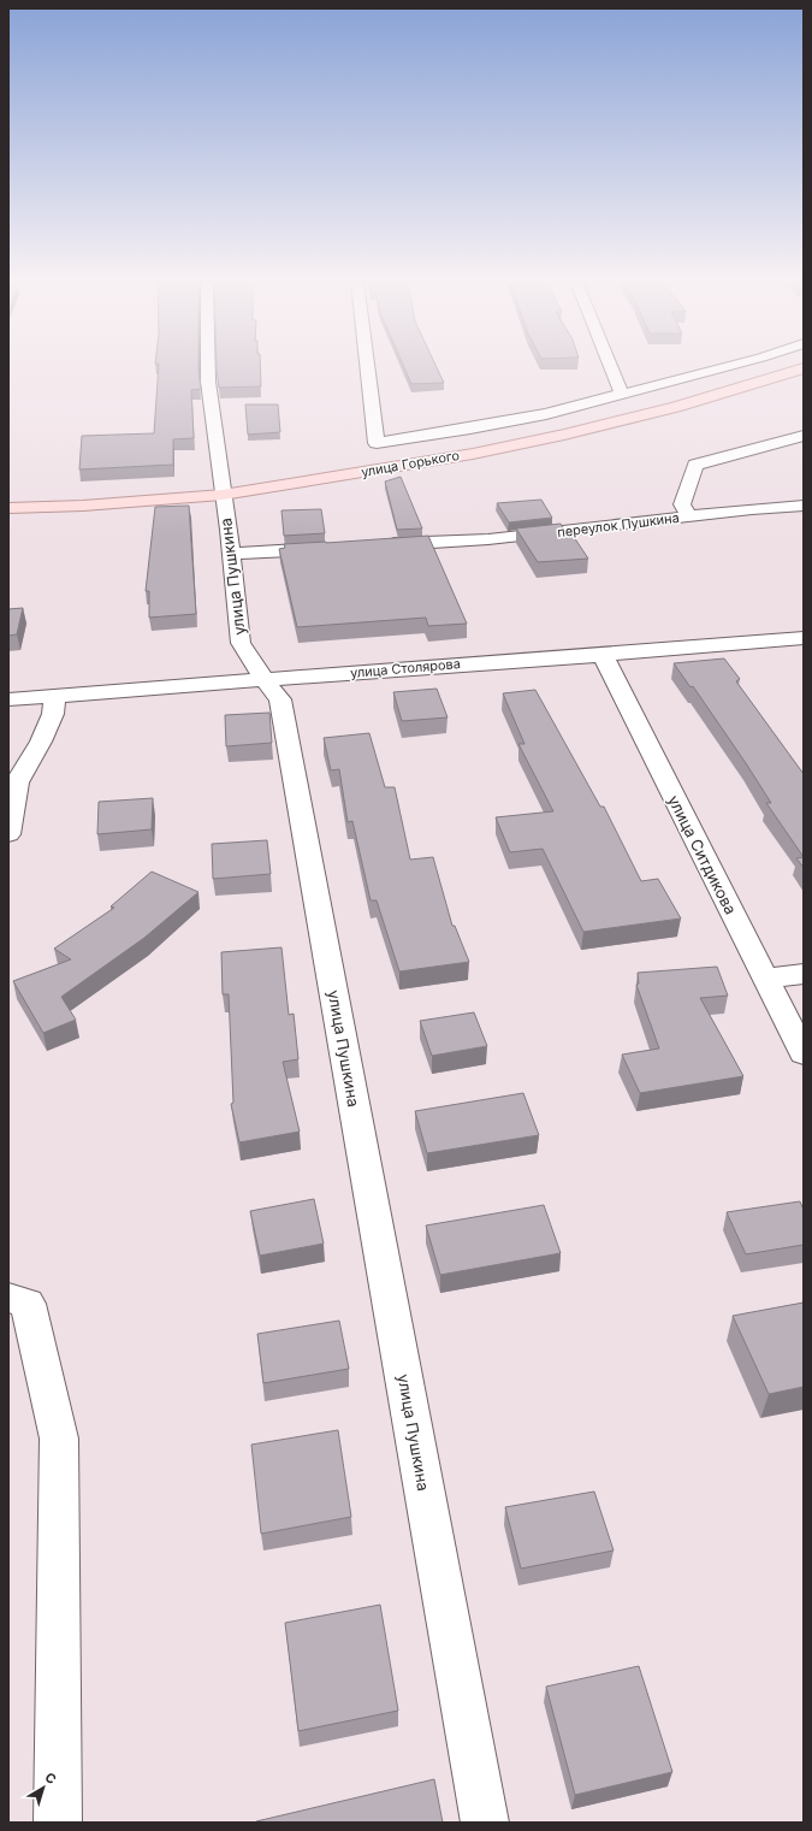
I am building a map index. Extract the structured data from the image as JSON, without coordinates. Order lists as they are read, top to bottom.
{
  "streets": {
    "main road": ["улица Горького"],
    "street": [
      "переулок Пушкина",
      "улица Пушкина",
      "улица Столярова",
      "улица Ситдикова"
    ]
  },
  "crossings": [
    ["улица Горького", "улица Пушкина"],
    ["улица Пушкина", "улица Столярова"],
    ["улица Столярова", "улица Ситдикова"]
  ],
  "north": "top right"
}
